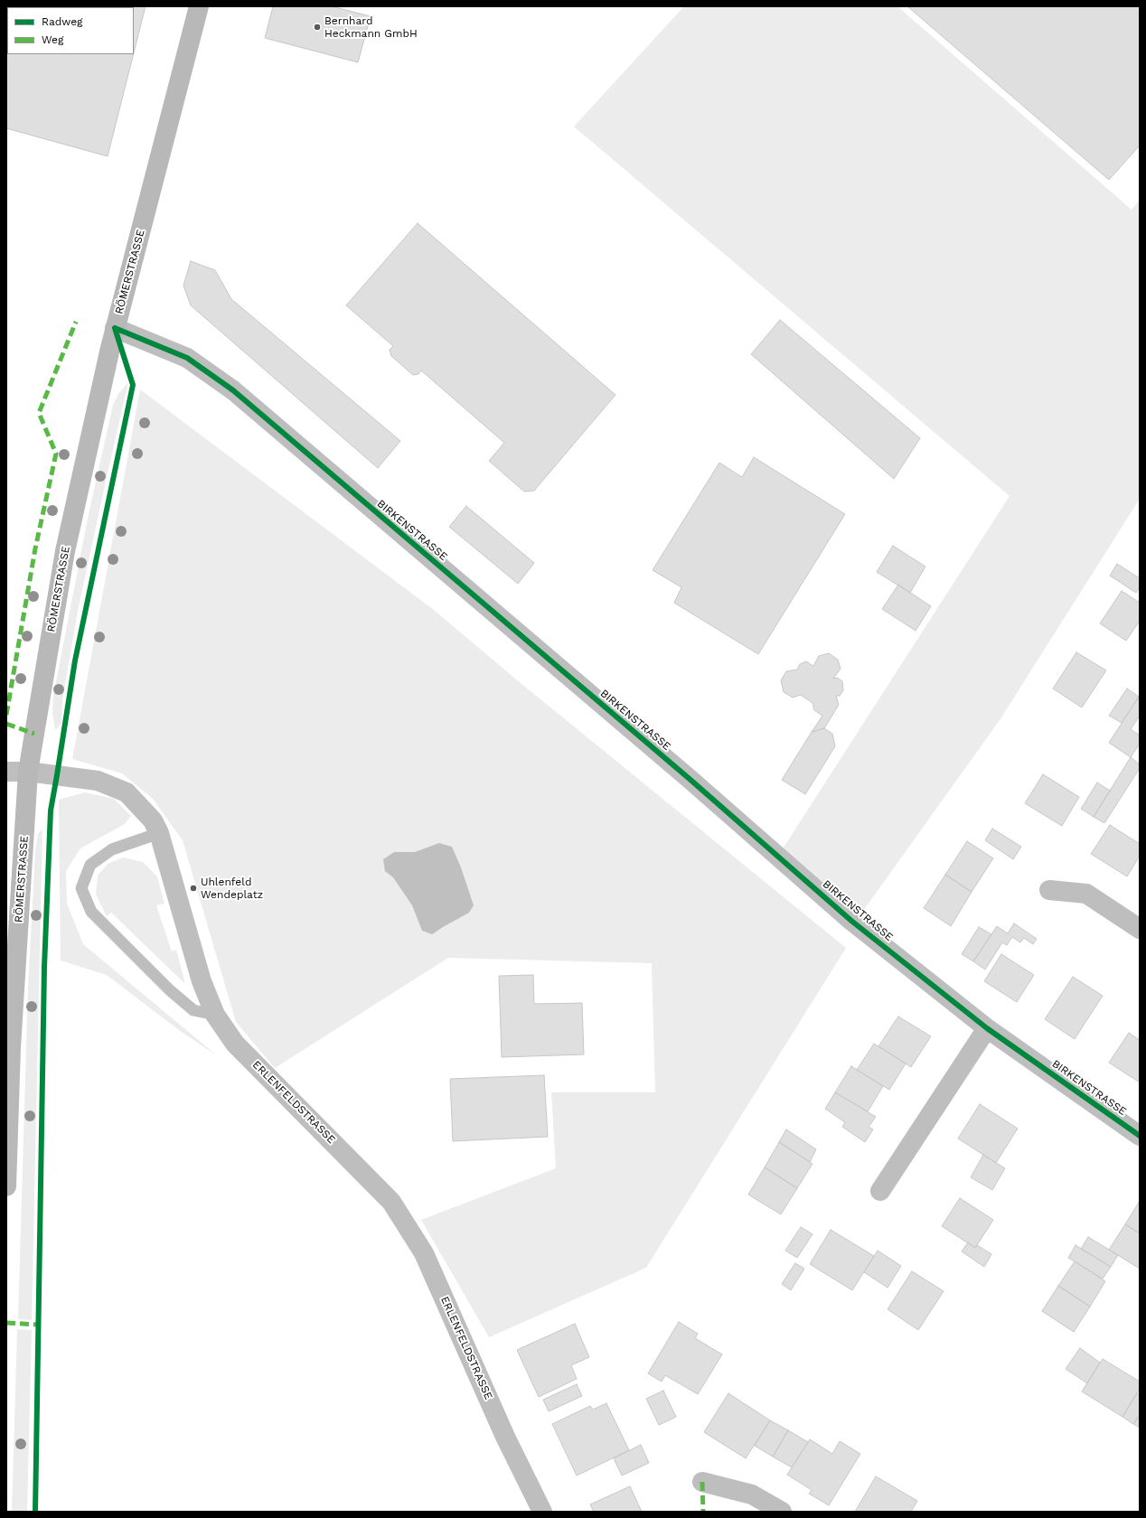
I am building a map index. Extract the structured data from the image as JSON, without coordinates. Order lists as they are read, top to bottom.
{
  "streets": {
    "main road": ["RÖMERSTRASSE"],
    "street": ["BIRKENSTRASSE", "ERLENFELDSTRASSE"]
  },
  "crossings": [
    ["RÖMERSTRASSE", "BIRKENSTRASSE"],
    ["RÖMERSTRASSE", "ERLENFELDSTRASSE"]
  ],
  "places": ["Bernhard Heckmann GmbH", "Uhlenfeld Wendeplatz"],
  "legend": ["Radweg", "Weg"]
}
